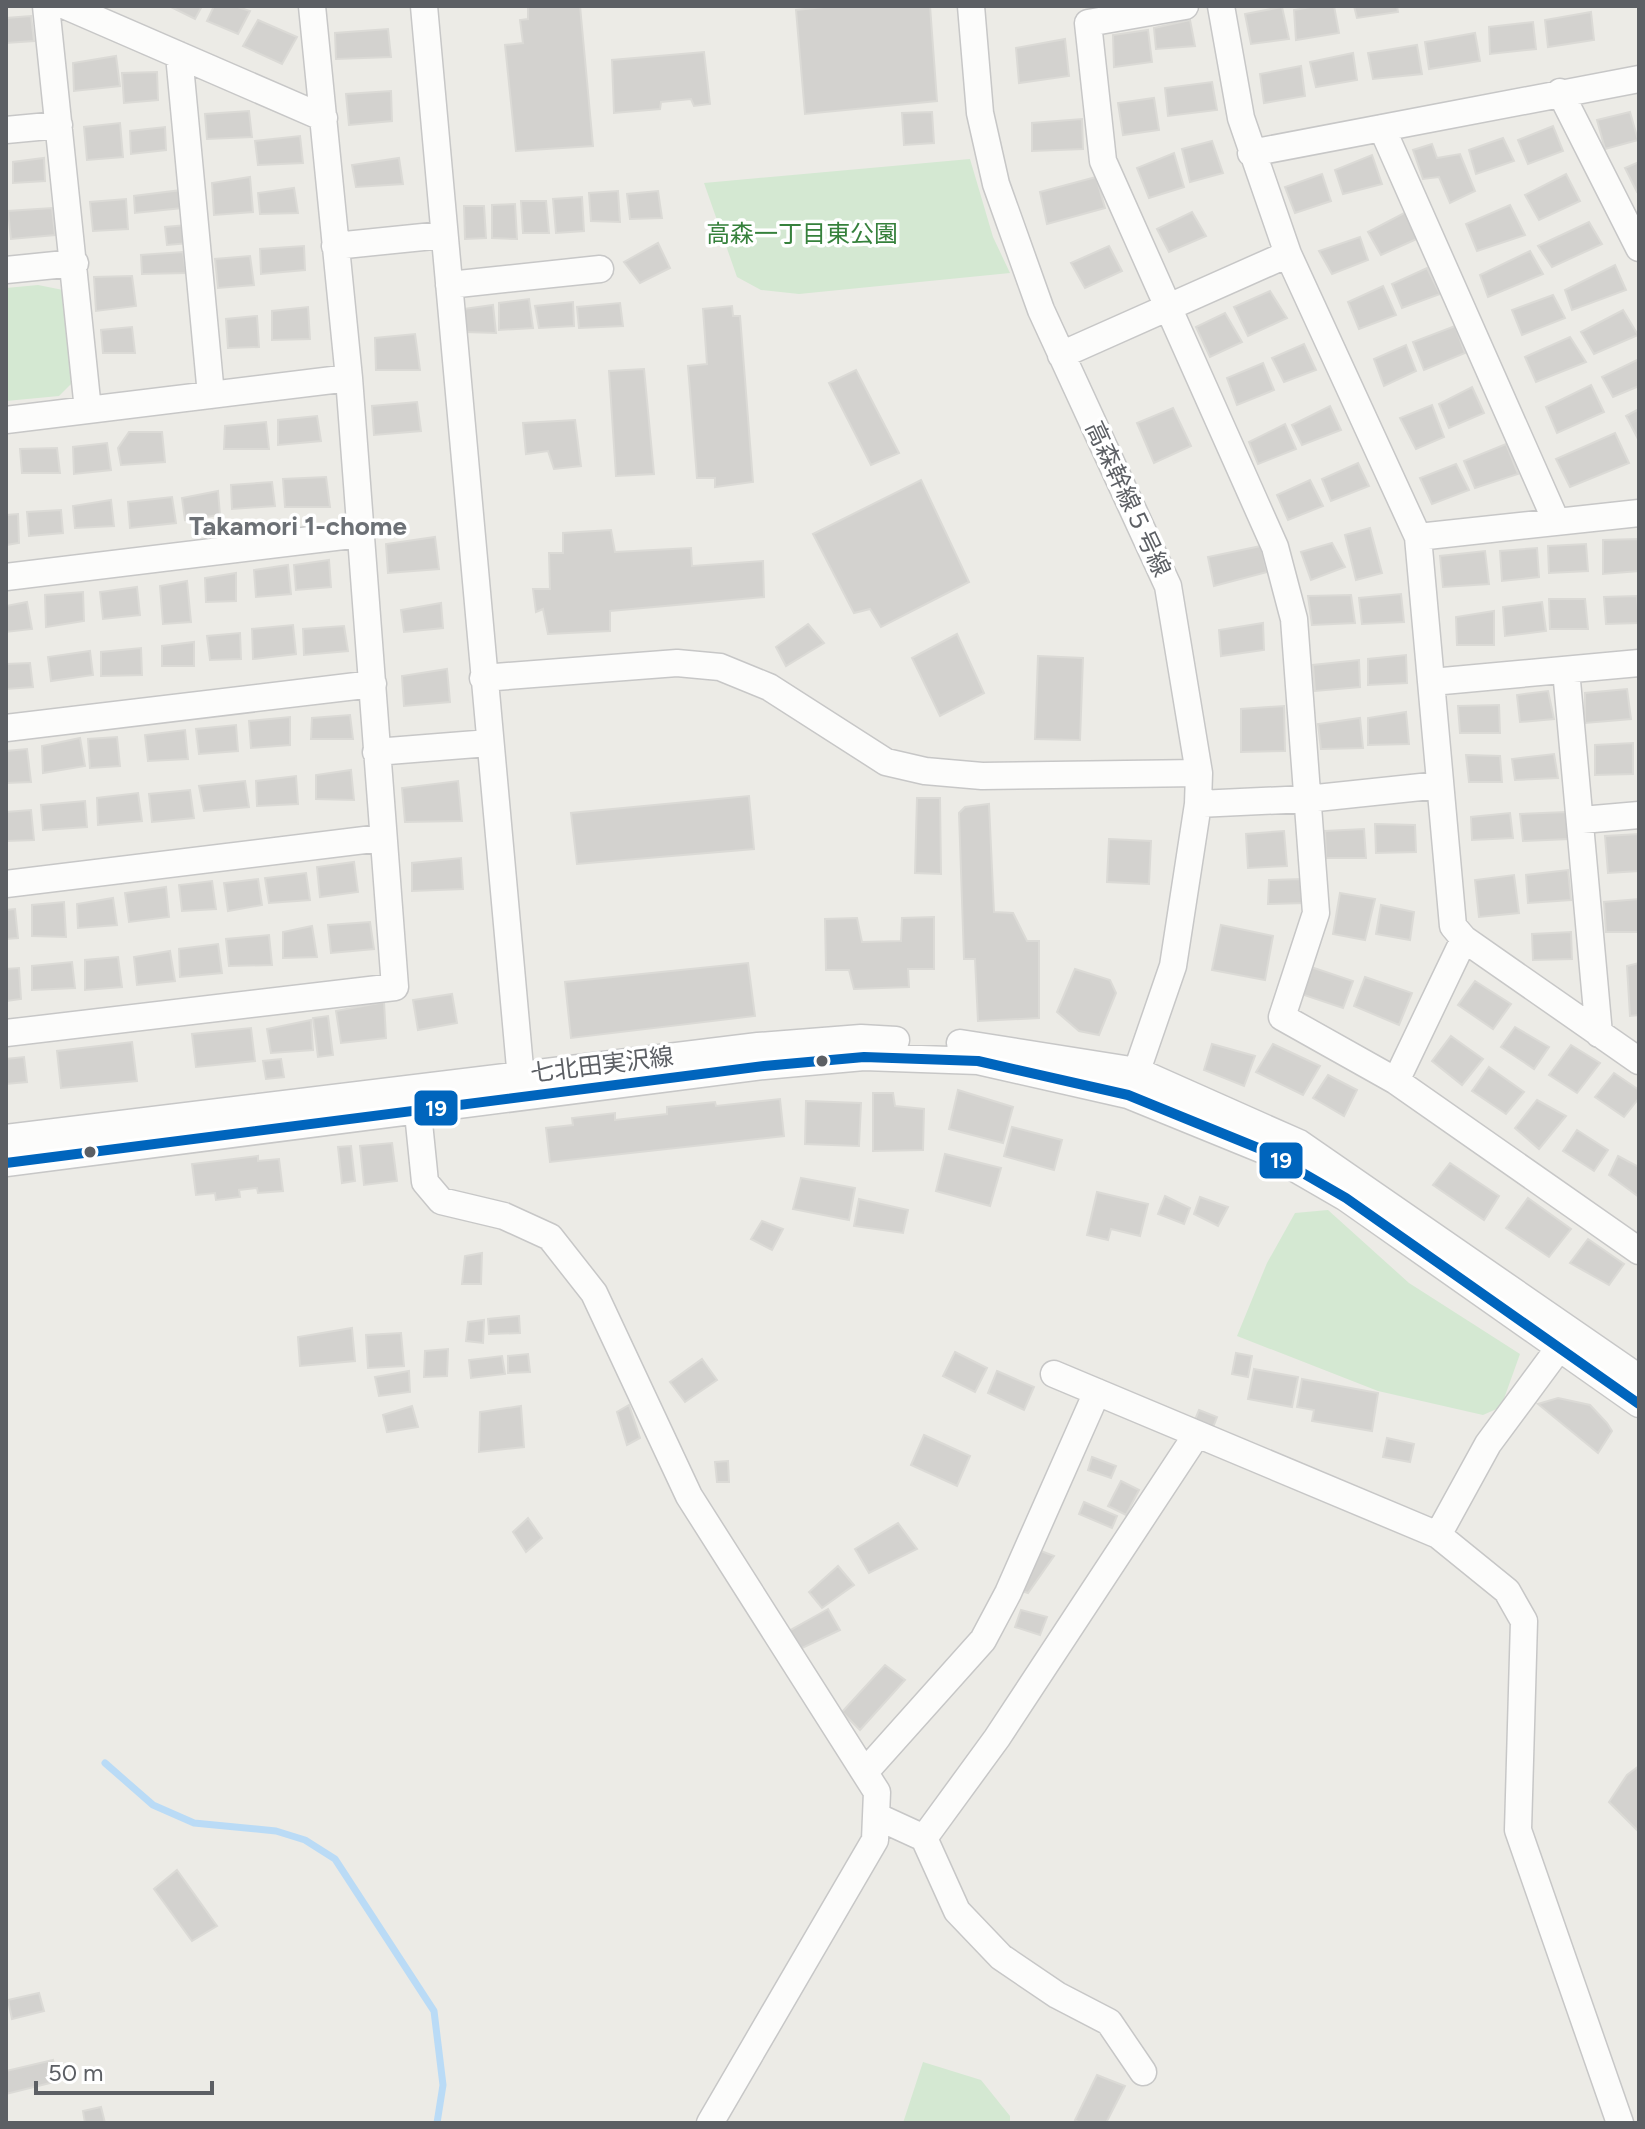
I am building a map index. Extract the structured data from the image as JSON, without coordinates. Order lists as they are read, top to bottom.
{
  "streets": {
    "street": ["高森幹線５号線", "七北田実沢線"]
  },
  "crossings": [
    ["高森幹線５号線", "七北田実沢線"]
  ],
  "districts": ["Takamori 1-chome"],
  "parks": ["高森一丁目東公園"],
  "lines": ["transit line 19"],
  "scale_bar": "50 m"
}
